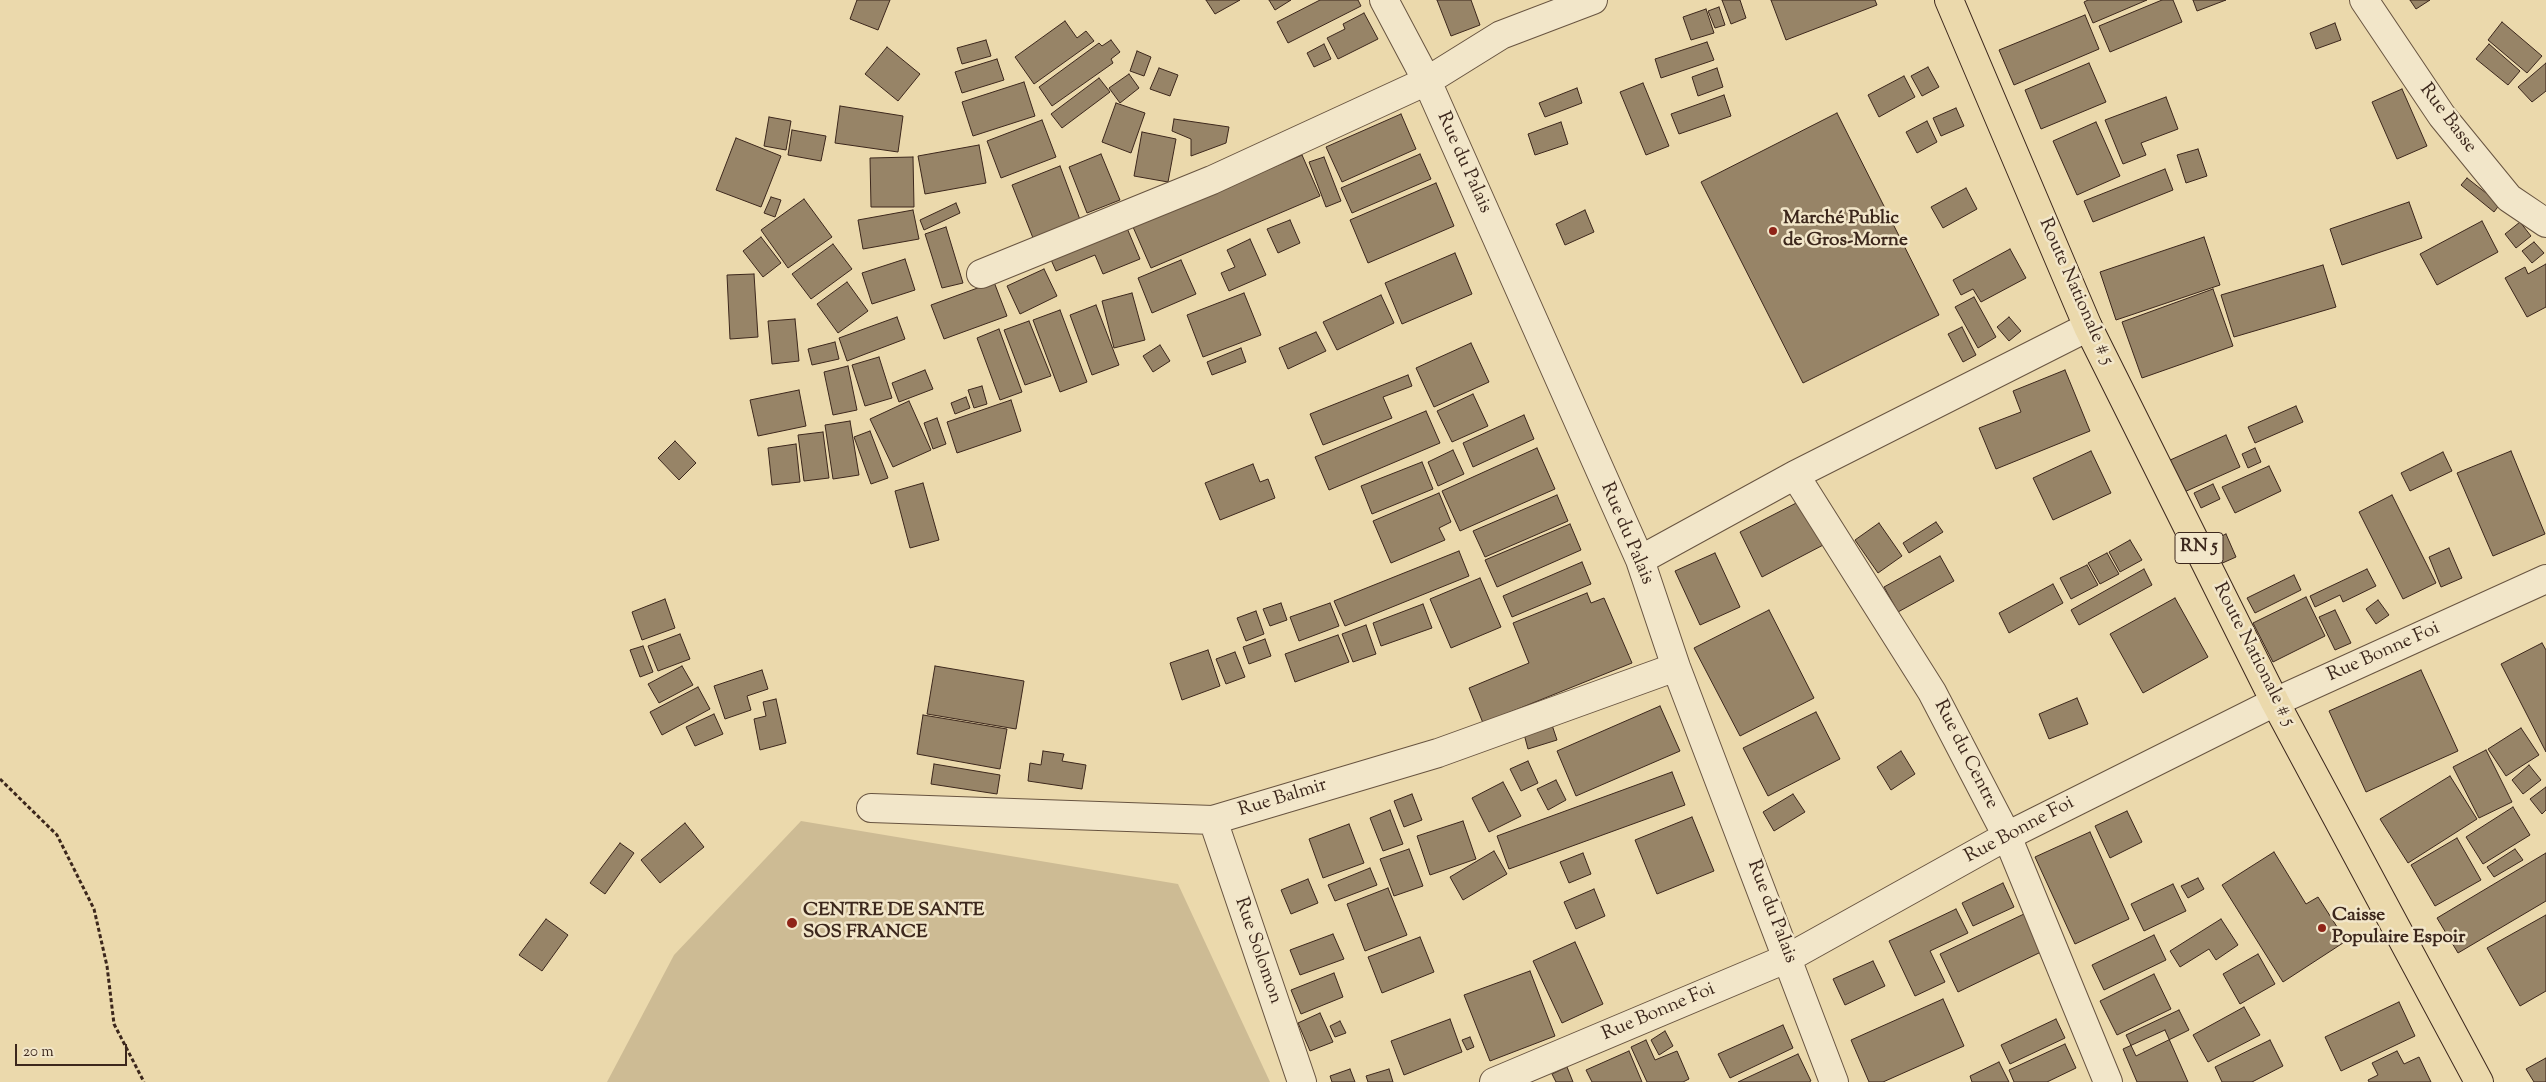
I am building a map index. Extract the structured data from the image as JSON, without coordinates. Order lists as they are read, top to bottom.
{
  "streets": {
    "main road": ["Route Nationale # 5", "RN 5"],
    "street": [
      "Rue Basse",
      "Rue du Palais",
      "Rue Bonne Foi",
      "Rue du Centre",
      "Rue Balmir",
      "Rue Solomon"
    ]
  },
  "crossings": [
    ["Rue du Palais", "Rue Bonne Foi"],
    ["Rue du Palais", "Rue Balmir"],
    ["Route Nationale # 5", "Rue Bonne Foi"],
    ["Rue Bonne Foi", "Rue du Centre"],
    ["Rue Balmir", "Rue Solomon"]
  ],
  "places": ["Marché Public de Gros-Morne", "CENTRE DE SANTE SOS FRANCE", "Caisse Populaire Espoir"],
  "scale_bar": "20 m"
}
